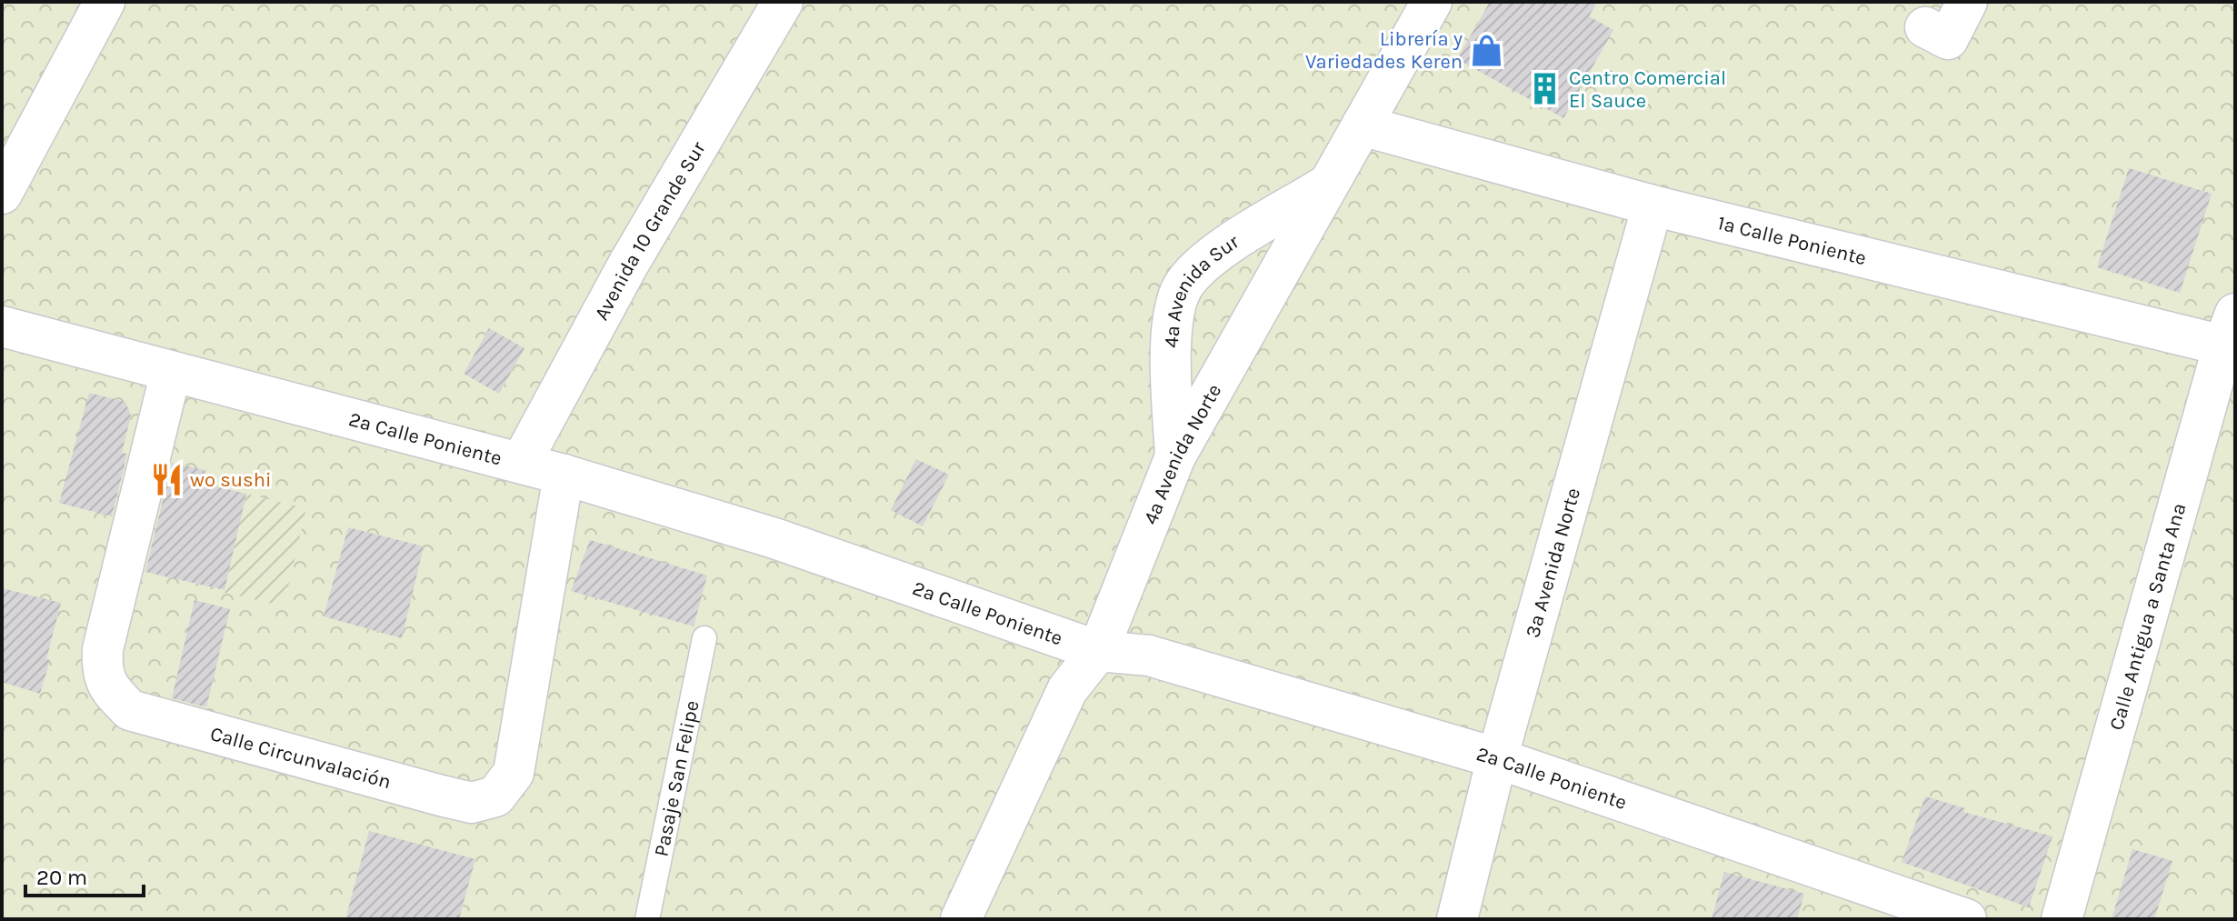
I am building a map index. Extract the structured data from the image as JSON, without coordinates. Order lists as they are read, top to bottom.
{
  "streets": {
    "street": [
      "Avenida 10 Grande Sur",
      "1a Calle Poniente",
      "4a Avenida Sur",
      "2a Calle Poniente",
      "4a Avenida Norte",
      "3a Avenida Norte",
      "Calle Antigua a Santa Ana",
      "Calle Circunvalación"
    ],
    "lane": ["Pasaje San Felipe"]
  },
  "crossings": [
    ["Avenida 10 Grande Sur", "2a Calle Poniente"],
    ["1a Calle Poniente", "4a Avenida Norte"],
    ["1a Calle Poniente", "3a Avenida Norte"],
    ["1a Calle Poniente", "Calle Antigua a Santa Ana"],
    ["4a Avenida Sur", "4a Avenida Norte"],
    ["2a Calle Poniente", "4a Avenida Norte"],
    ["2a Calle Poniente", "3a Avenida Norte"],
    ["2a Calle Poniente", "Calle Circunvalación"]
  ],
  "places": {
    "shop": ["Librería y Variedades Keren"],
    "building": ["Centro Comercial El Sauce"],
    "restaurant": ["wo sushi"]
  },
  "scale_bar": "20 m"
}
